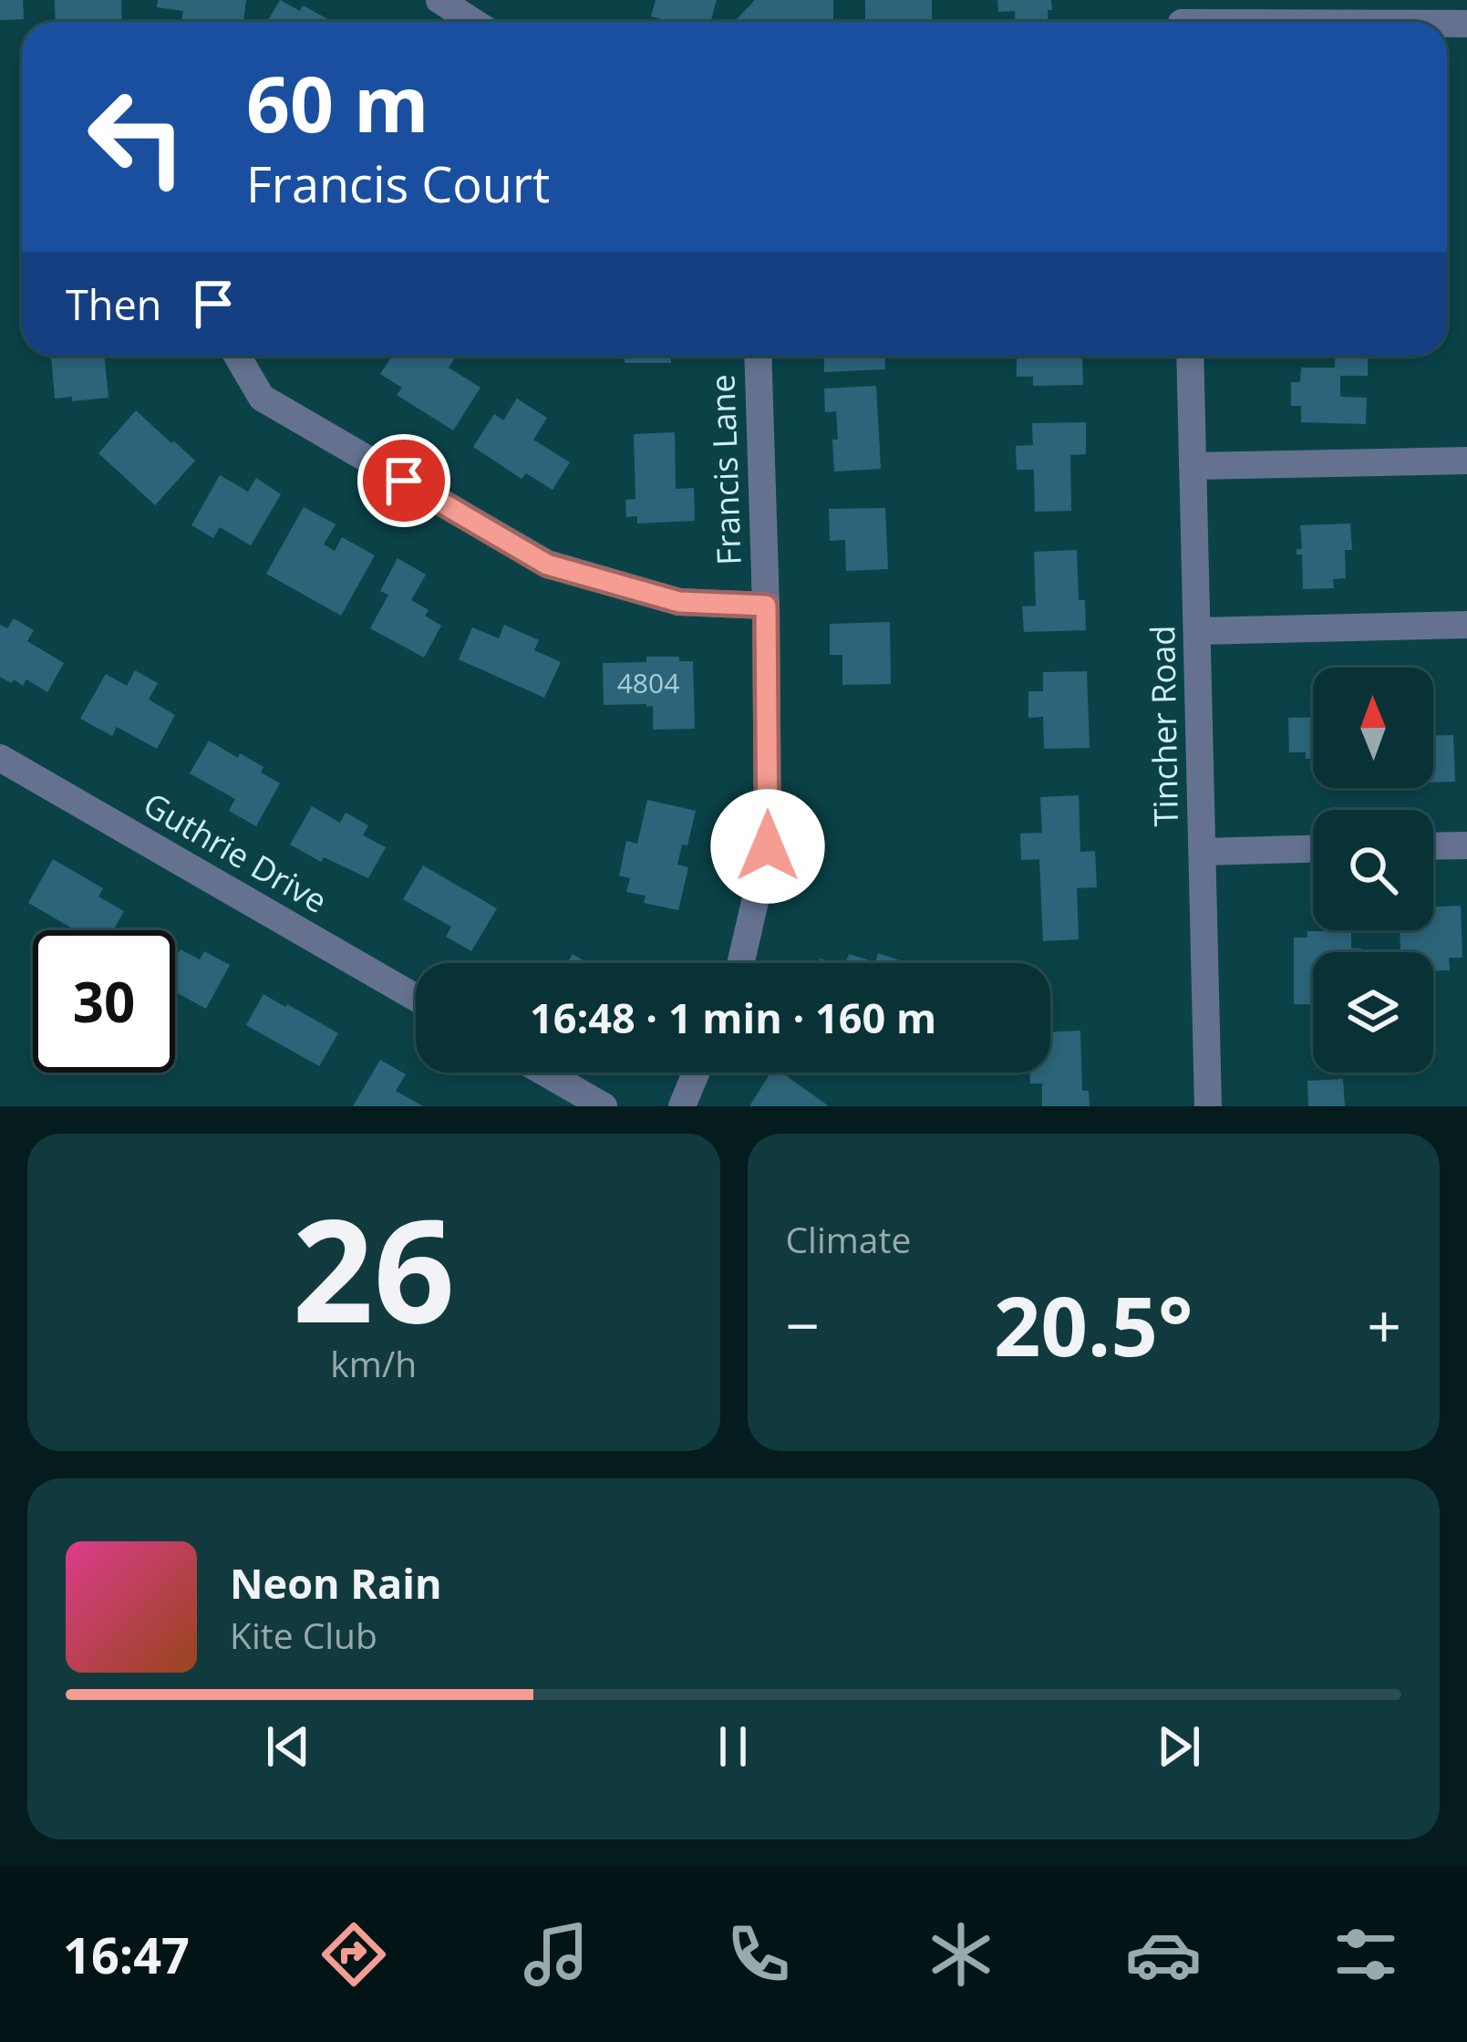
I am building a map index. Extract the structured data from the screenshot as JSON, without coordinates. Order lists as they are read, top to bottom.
{
  "streets": {
    "street": ["Francis Lane", "Tincher Road", "Guthrie Drive"]
  },
  "house_numbers": ["4804"],
  "north": "top",
  "page": {
    "turn": ["60 m", "Francis Court"],
    "then": "Then",
    "limit": "30",
    "trip": "16:48 · 1 min · 160 m",
    "tile": [
      ["26", "km/h"],
      "Climate"
    ],
    "heat": ["−", "20.5°", "+"],
    "song": ["Neon Rain", "Kite Club"],
    "tabs": "16:47"
  }
}
